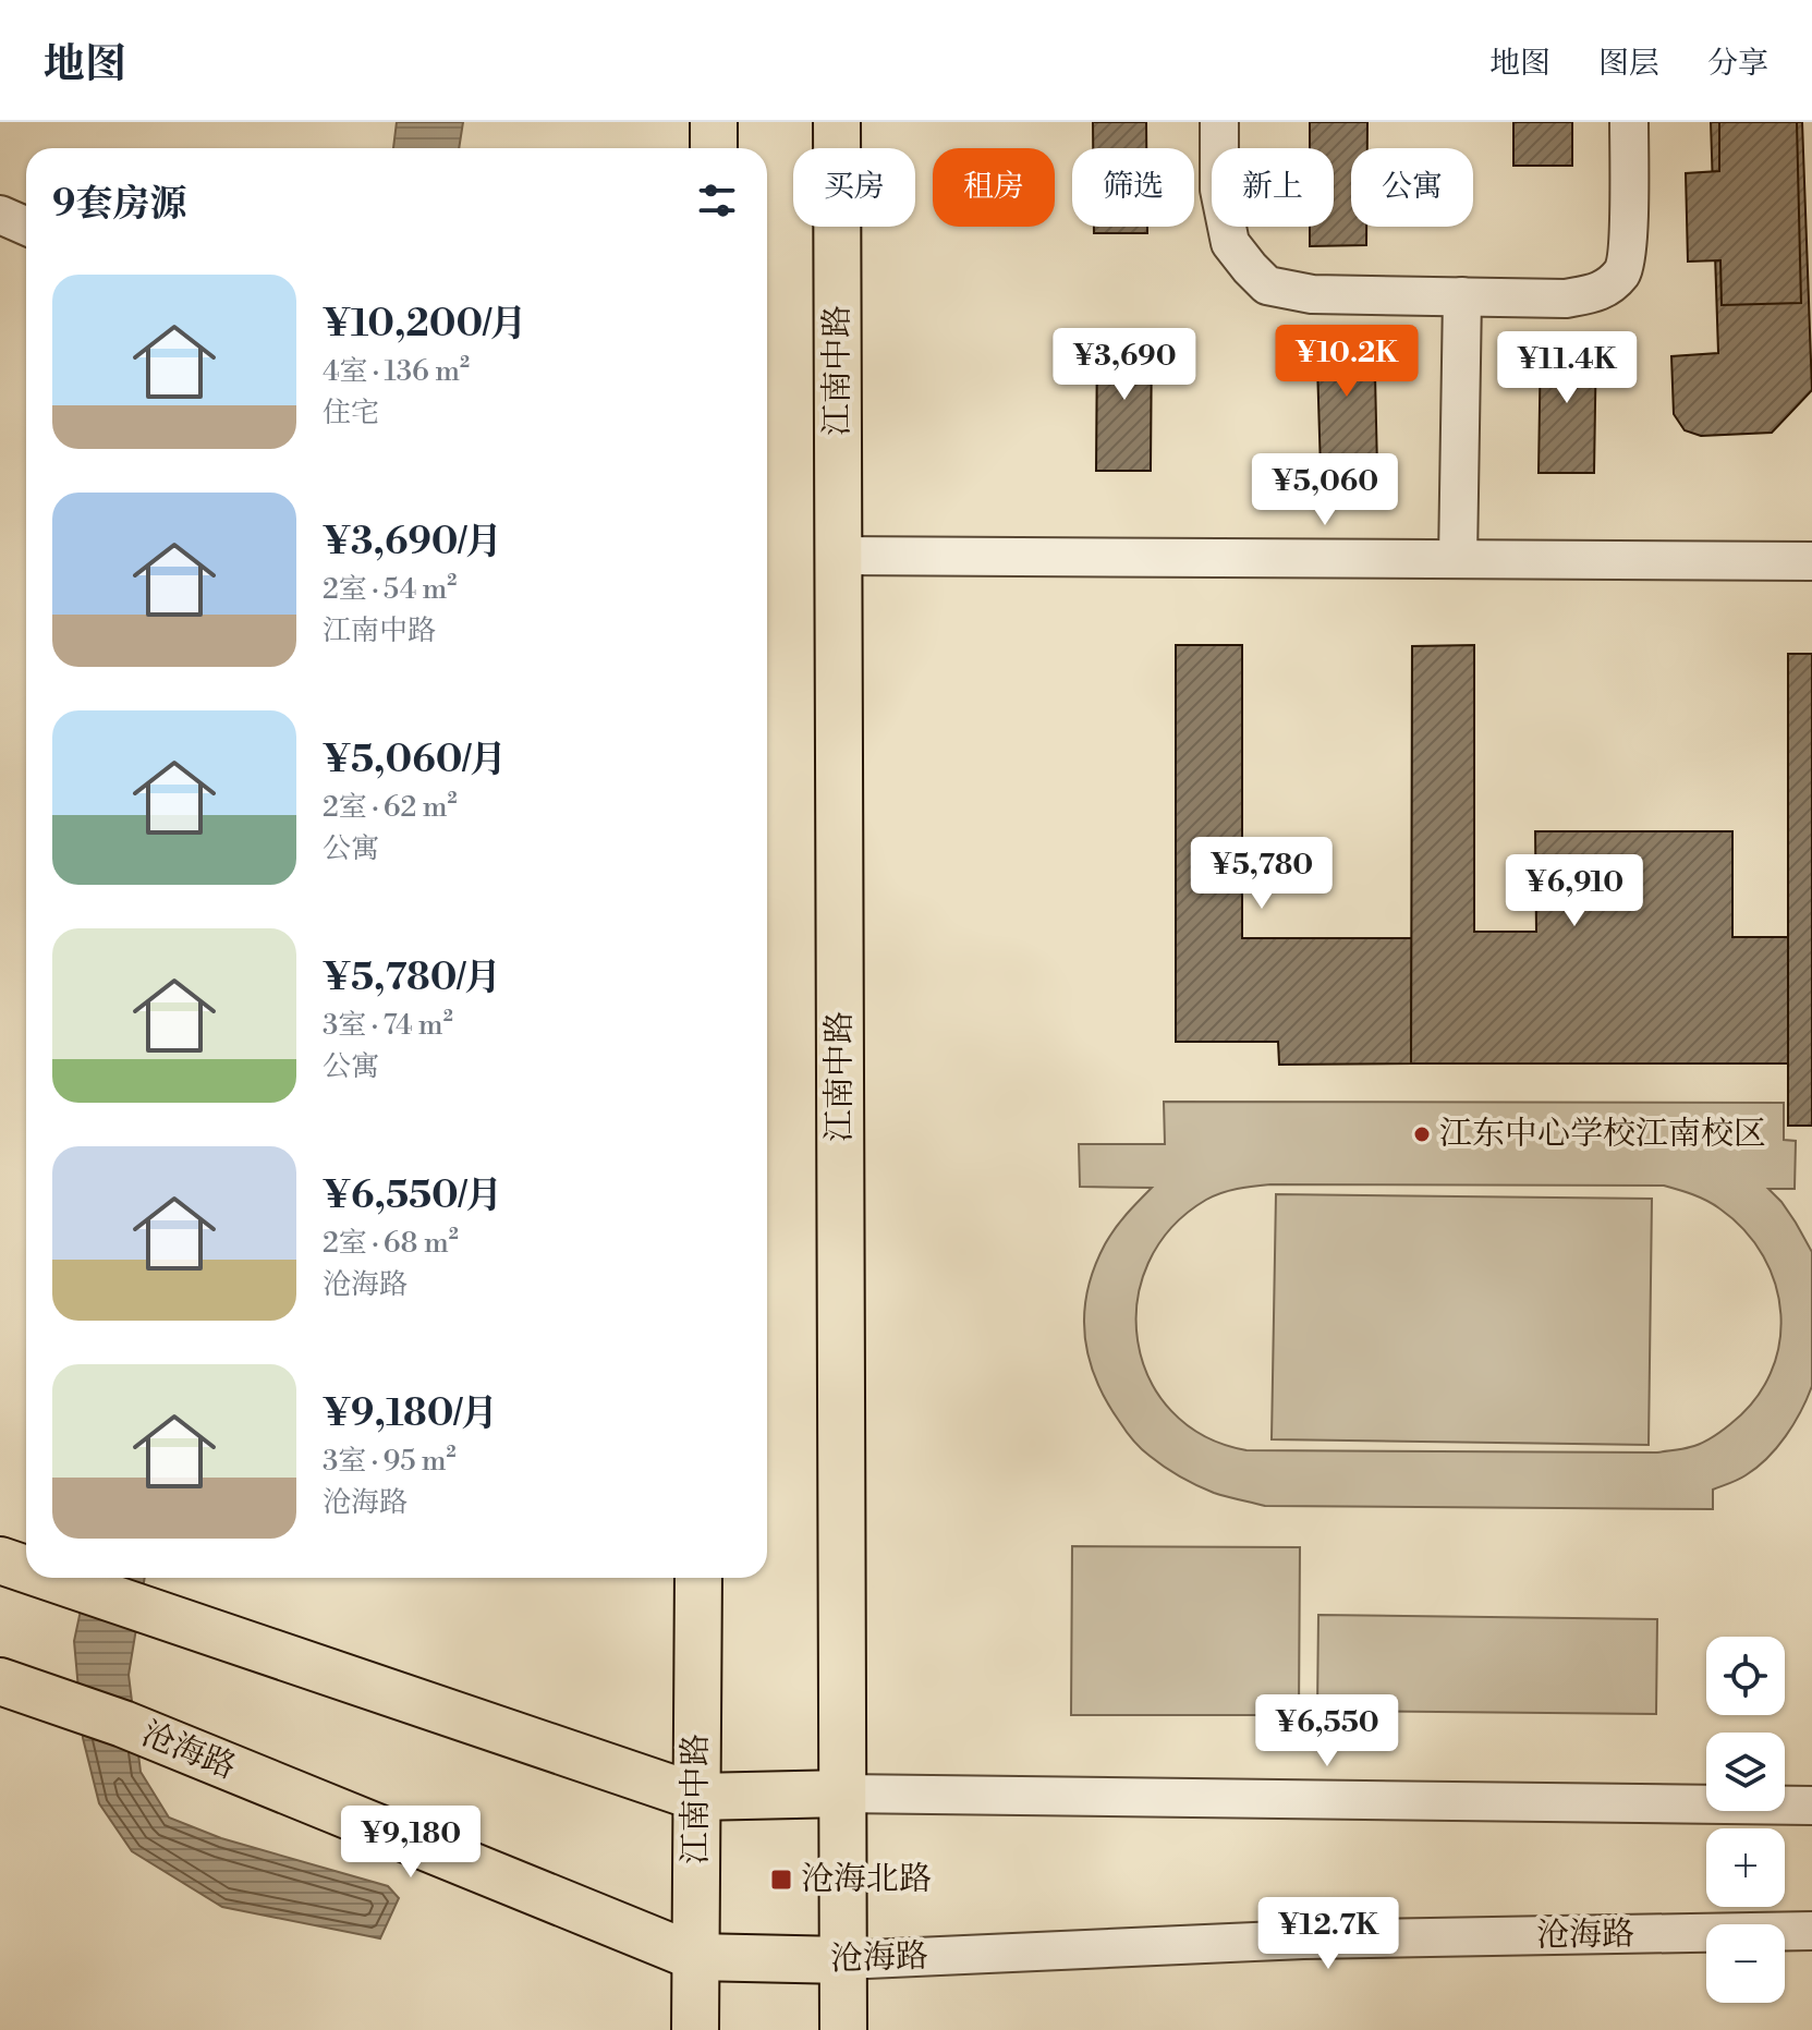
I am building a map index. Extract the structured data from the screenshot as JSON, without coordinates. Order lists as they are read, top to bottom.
{
  "streets": {
    "main road": ["江南中路", "沧海路"]
  },
  "crossings": [
    ["江南中路", "沧海路"]
  ],
  "places": {
    "other": ["江东中心学校江南校区"],
    "transit": ["沧海北路"]
  },
  "page": {
    "header": "地图",
    "nav": ["地图", "图层", "分享"],
    "chip": [
      "买房",
      "租房",
      "筛选",
      "新上",
      "公寓"
    ],
    "heading": "9套房源",
    "list": [
      {
        "name": "¥10,200/月",
        "note": "4室 · 136 m² · 住宅"
      },
      {
        "name": "¥3,690/月",
        "note": "2室 · 54 m² · 江南中路"
      },
      {
        "name": "¥5,060/月",
        "note": "2室 · 62 m² · 公寓"
      },
      {
        "name": "¥5,780/月",
        "note": "3室 · 74 m² · 公寓"
      },
      {
        "name": "¥6,550/月",
        "note": "2室 · 68 m² · 沧海路"
      },
      {
        "name": "¥9,180/月",
        "note": "3室 · 95 m² · 沧海路"
      }
    ],
    "price": [
      "¥10.2K",
      "¥3,690",
      "¥11.4K",
      "¥5,060",
      "¥5,780",
      "¥6,910",
      "¥6,550",
      "¥9,180",
      "¥12.7K"
    ],
    "map_buttons": ["+", "−"]
  }
}
